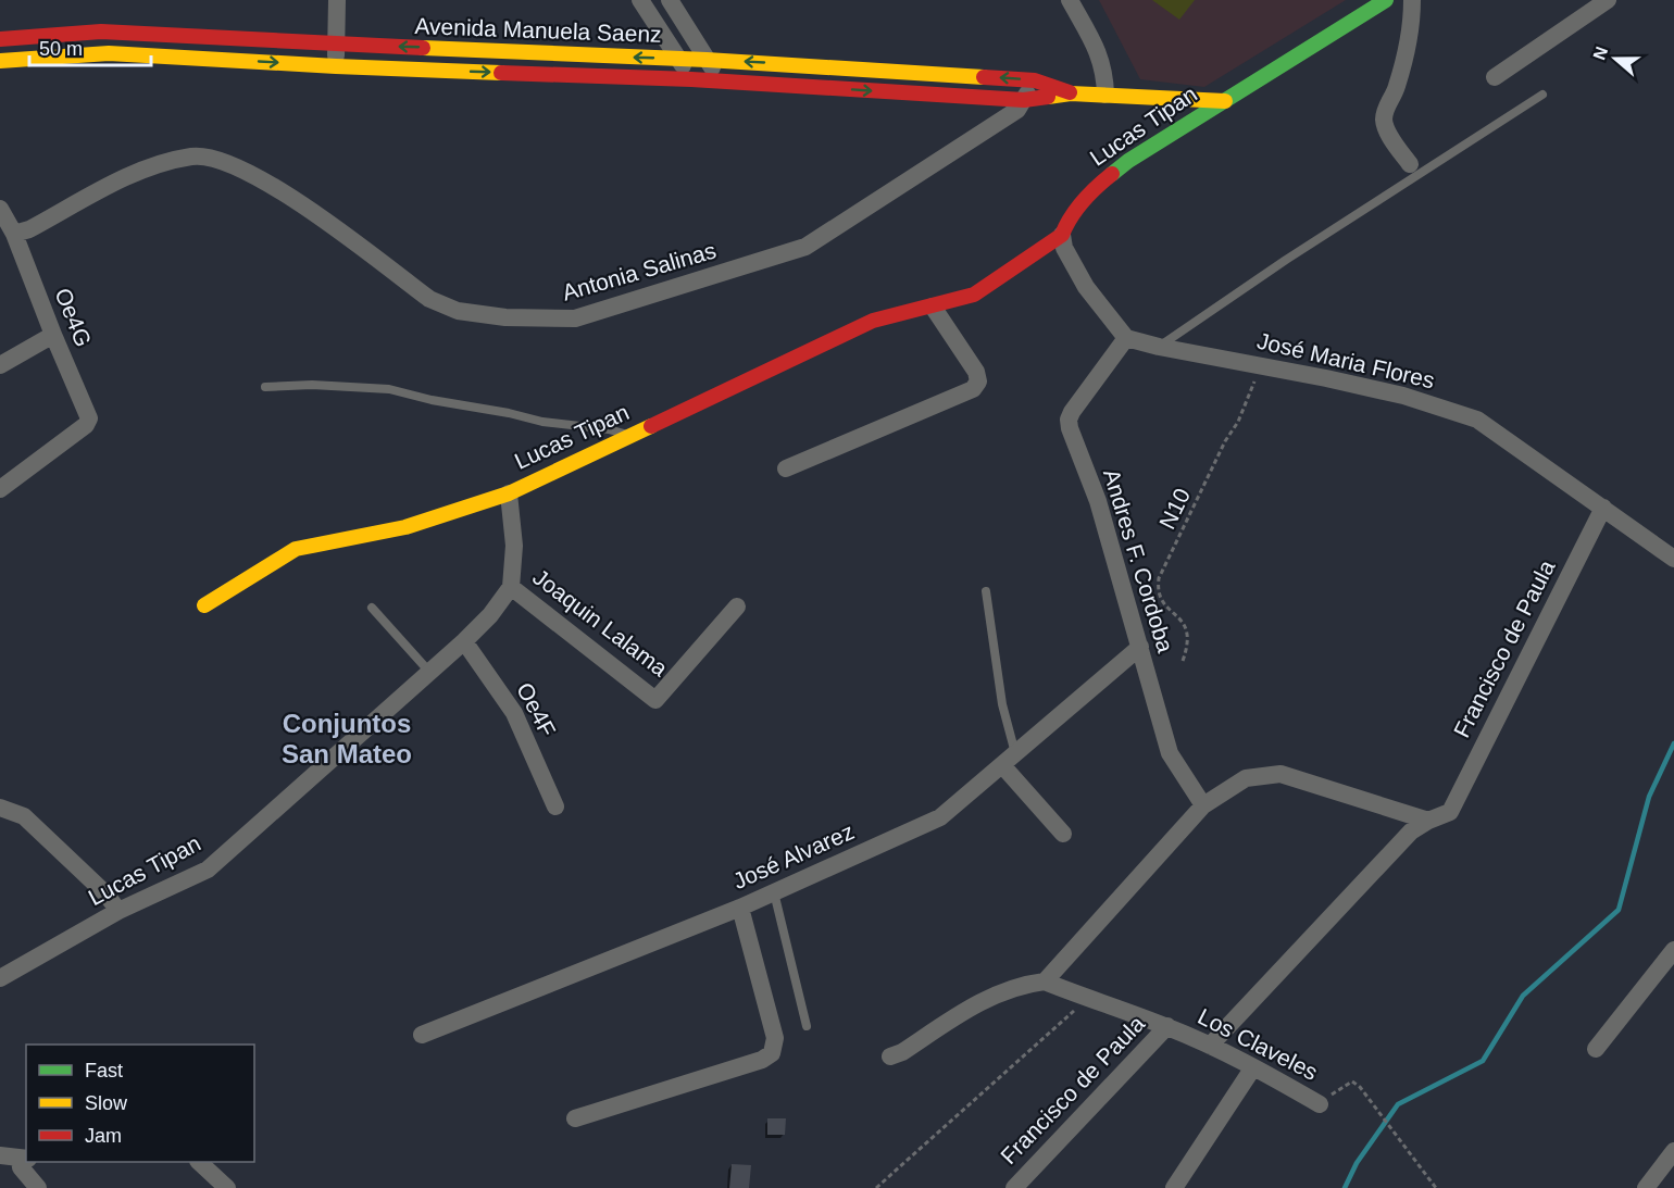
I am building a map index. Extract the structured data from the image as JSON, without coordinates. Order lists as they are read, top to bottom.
{
  "streets": {
    "street": [
      "Avenida Manuela Saenz",
      "Lucas Tipan",
      "Antonia Salinas",
      "Oe4G",
      "José Maria Flores",
      "Andres F. Cordoba",
      "Joaquin Lalama",
      "Francisco de Paula",
      "Oe4F",
      "José Alvarez",
      "Los Claveles"
    ],
    "path": ["N10"]
  },
  "crossings": [
    ["Avenida Manuela Saenz", "Lucas Tipan"],
    ["Avenida Manuela Saenz", "Antonia Salinas"],
    ["Lucas Tipan", "Joaquin Lalama"],
    ["Lucas Tipan", "Oe4F"],
    ["Antonia Salinas", "Oe4G"],
    ["José Maria Flores", "N10"],
    ["José Maria Flores", "Andres F. Cordoba"],
    ["José Maria Flores", "Francisco de Paula"],
    ["Andres F. Cordoba", "José Alvarez"],
    ["Francisco de Paula", "Los Claveles"]
  ],
  "districts": ["Conjuntos San Mateo"],
  "legend": ["Fast", "Slow", "Jam"],
  "scale_bar": "50 m",
  "north": "left"
}
